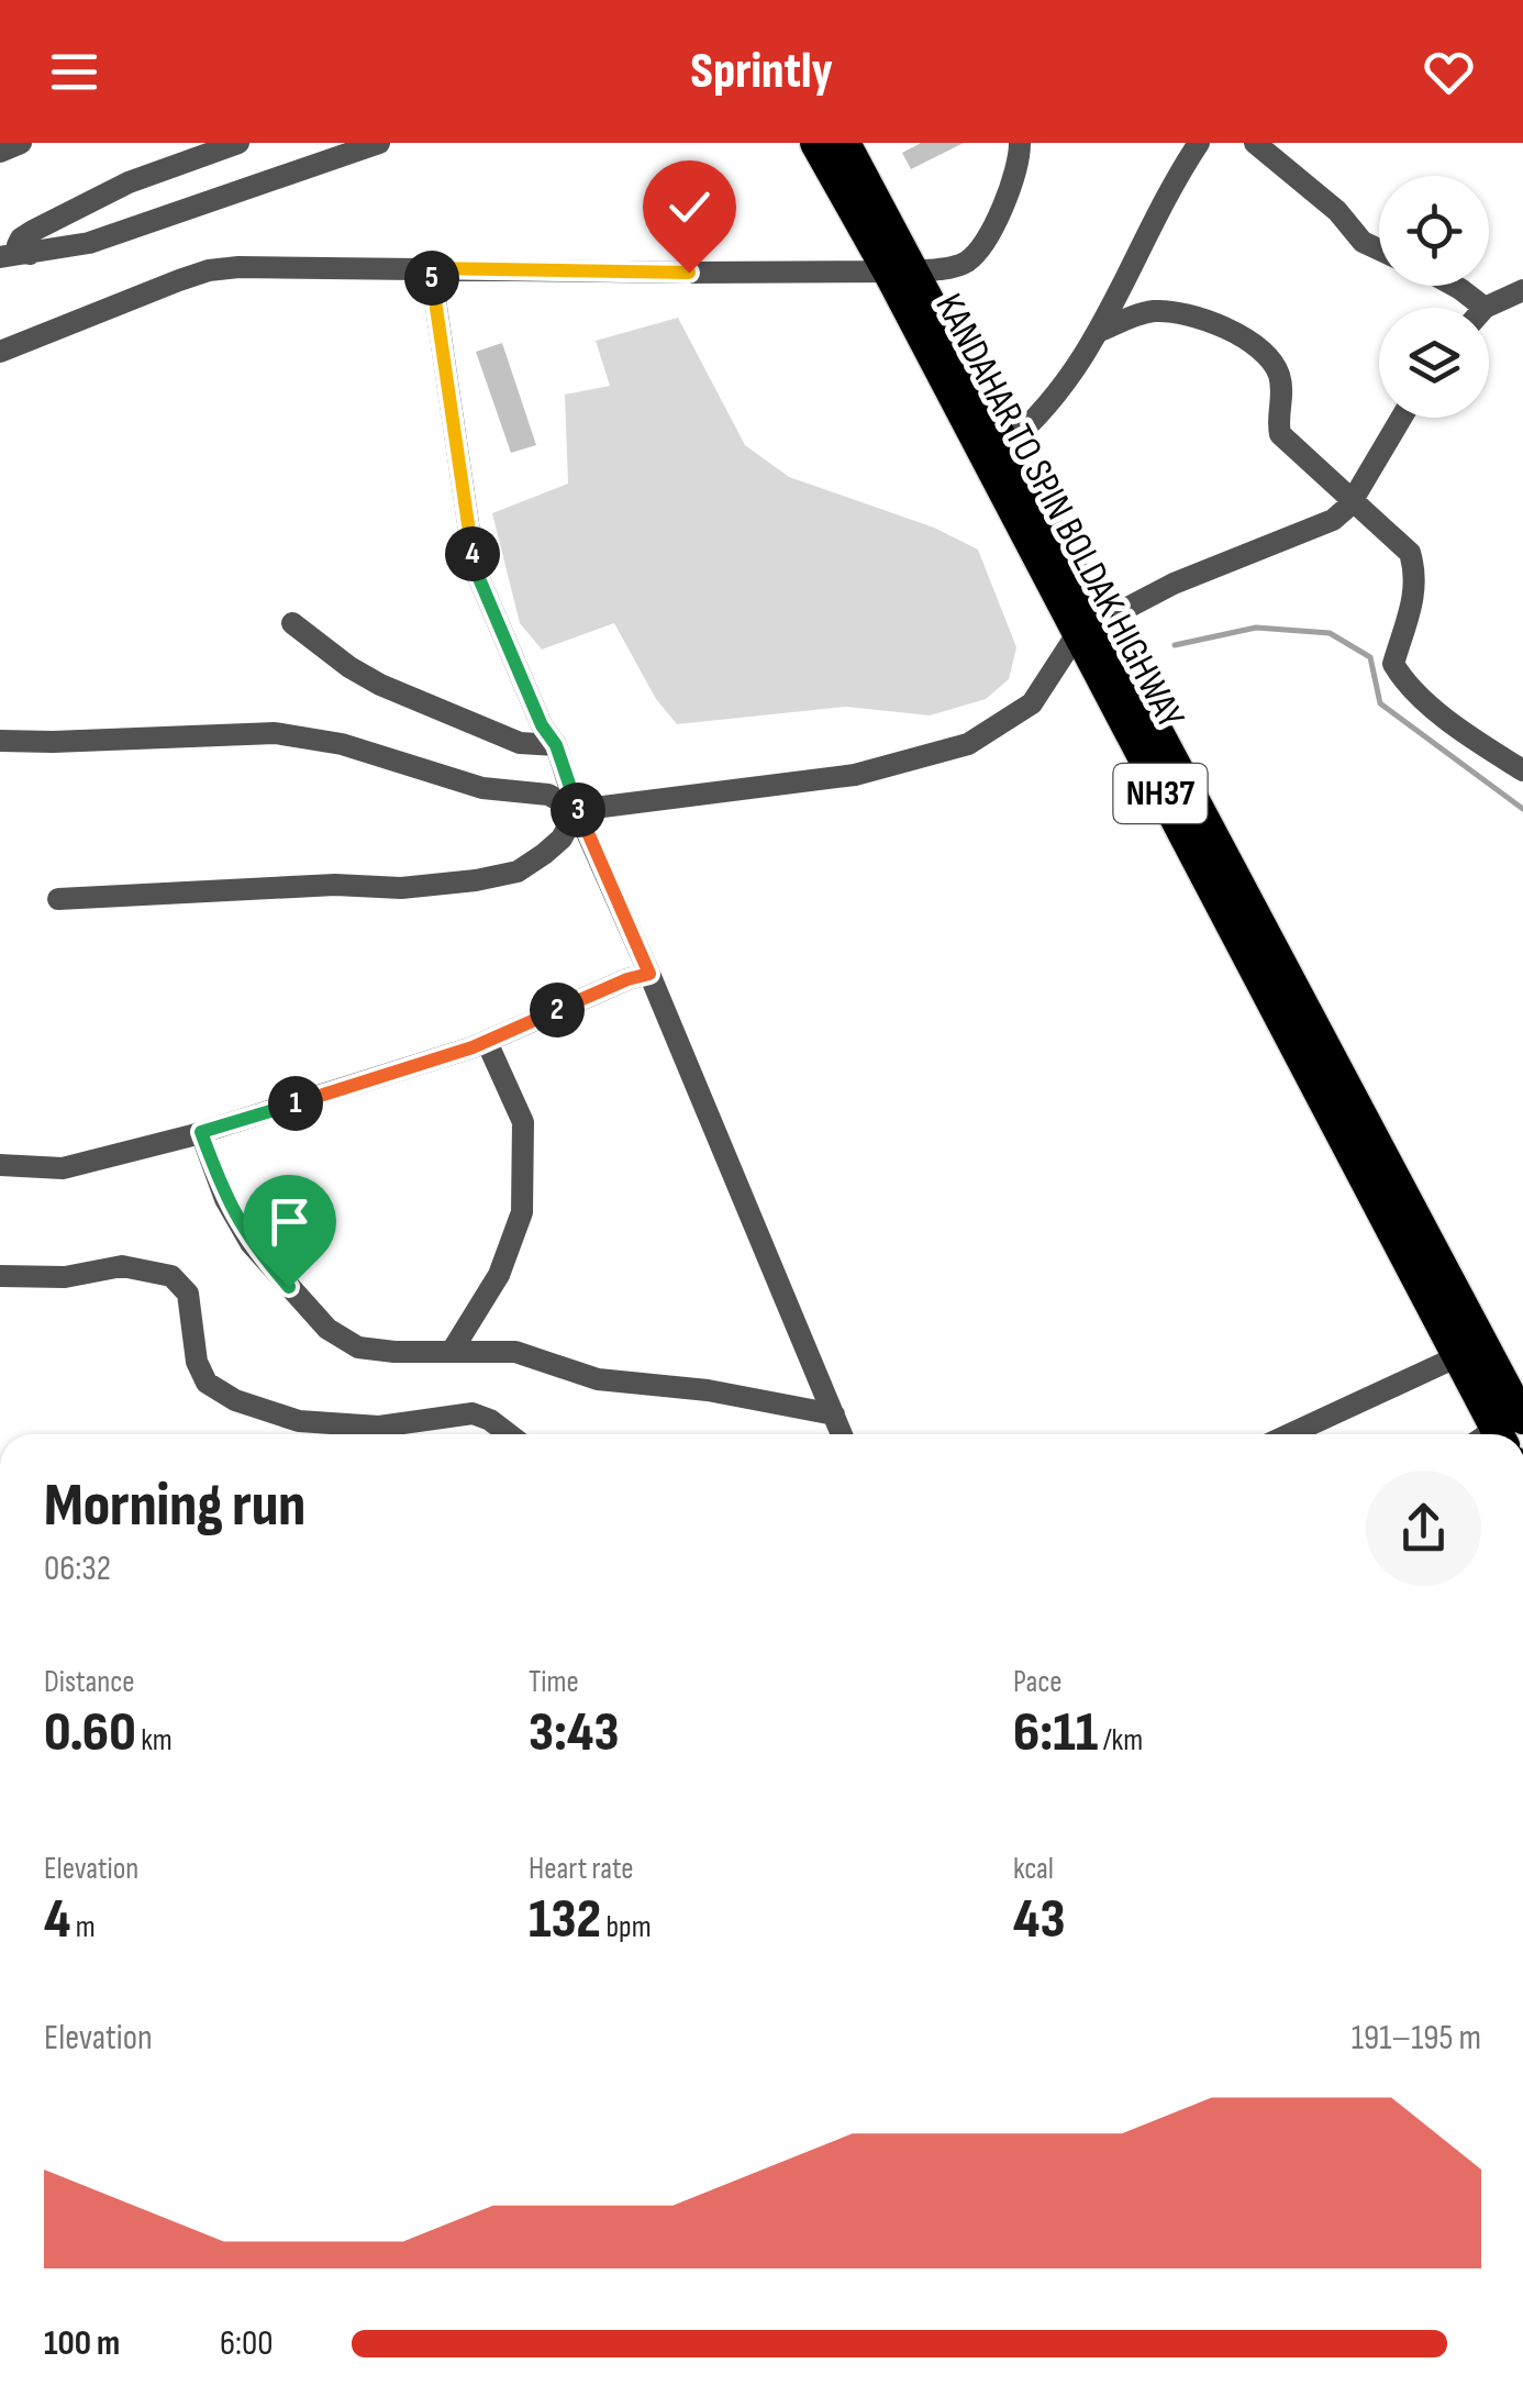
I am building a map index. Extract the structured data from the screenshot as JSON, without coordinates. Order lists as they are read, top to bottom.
{
  "streets": {
    "highway": ["KANDAHAR TO SPIN BOLDAK HIGHWAY", "NH37"]
  },
  "page": {
    "header": "Sprintly",
    "pins": [
      "5",
      "4",
      "3",
      "2",
      "1"
    ],
    "heading": ["Morning run", "06:32"],
    "stats": [
      ["Distance", "0.60 km"],
      ["Time", "3:43"],
      ["Pace", "6:11 /km"],
      ["Elevation", "4 m"],
      ["Heart rate", "132 bpm"],
      ["kcal", "43"]
    ],
    "chart": ["Elevation", "191–195 m"],
    "list": [
      {
        "name": "100 m",
        "note": "6:00"
      }
    ]
  }
}
